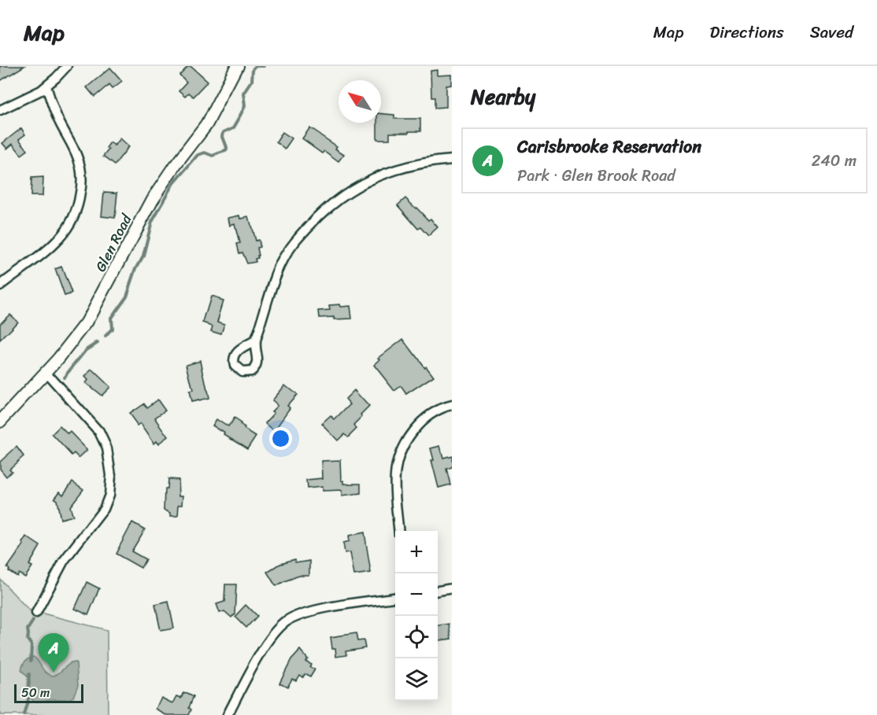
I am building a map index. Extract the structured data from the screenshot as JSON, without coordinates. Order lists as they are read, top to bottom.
{
  "streets": {
    "street": ["Glen Road"]
  },
  "scale_bar": "50 m",
  "north": "top left",
  "page": {
    "header": "Map",
    "nav": ["Map", "Directions", "Saved"],
    "heading": "Nearby",
    "list": [
      {
        "mark": "A",
        "name": "Carisbrooke Reservation",
        "note": "Park · Glen Brook Road",
        "value": "240 m"
      }
    ],
    "map_buttons": ["+", "−"],
    "pins": "A",
    "scale": "50 m"
  }
}
